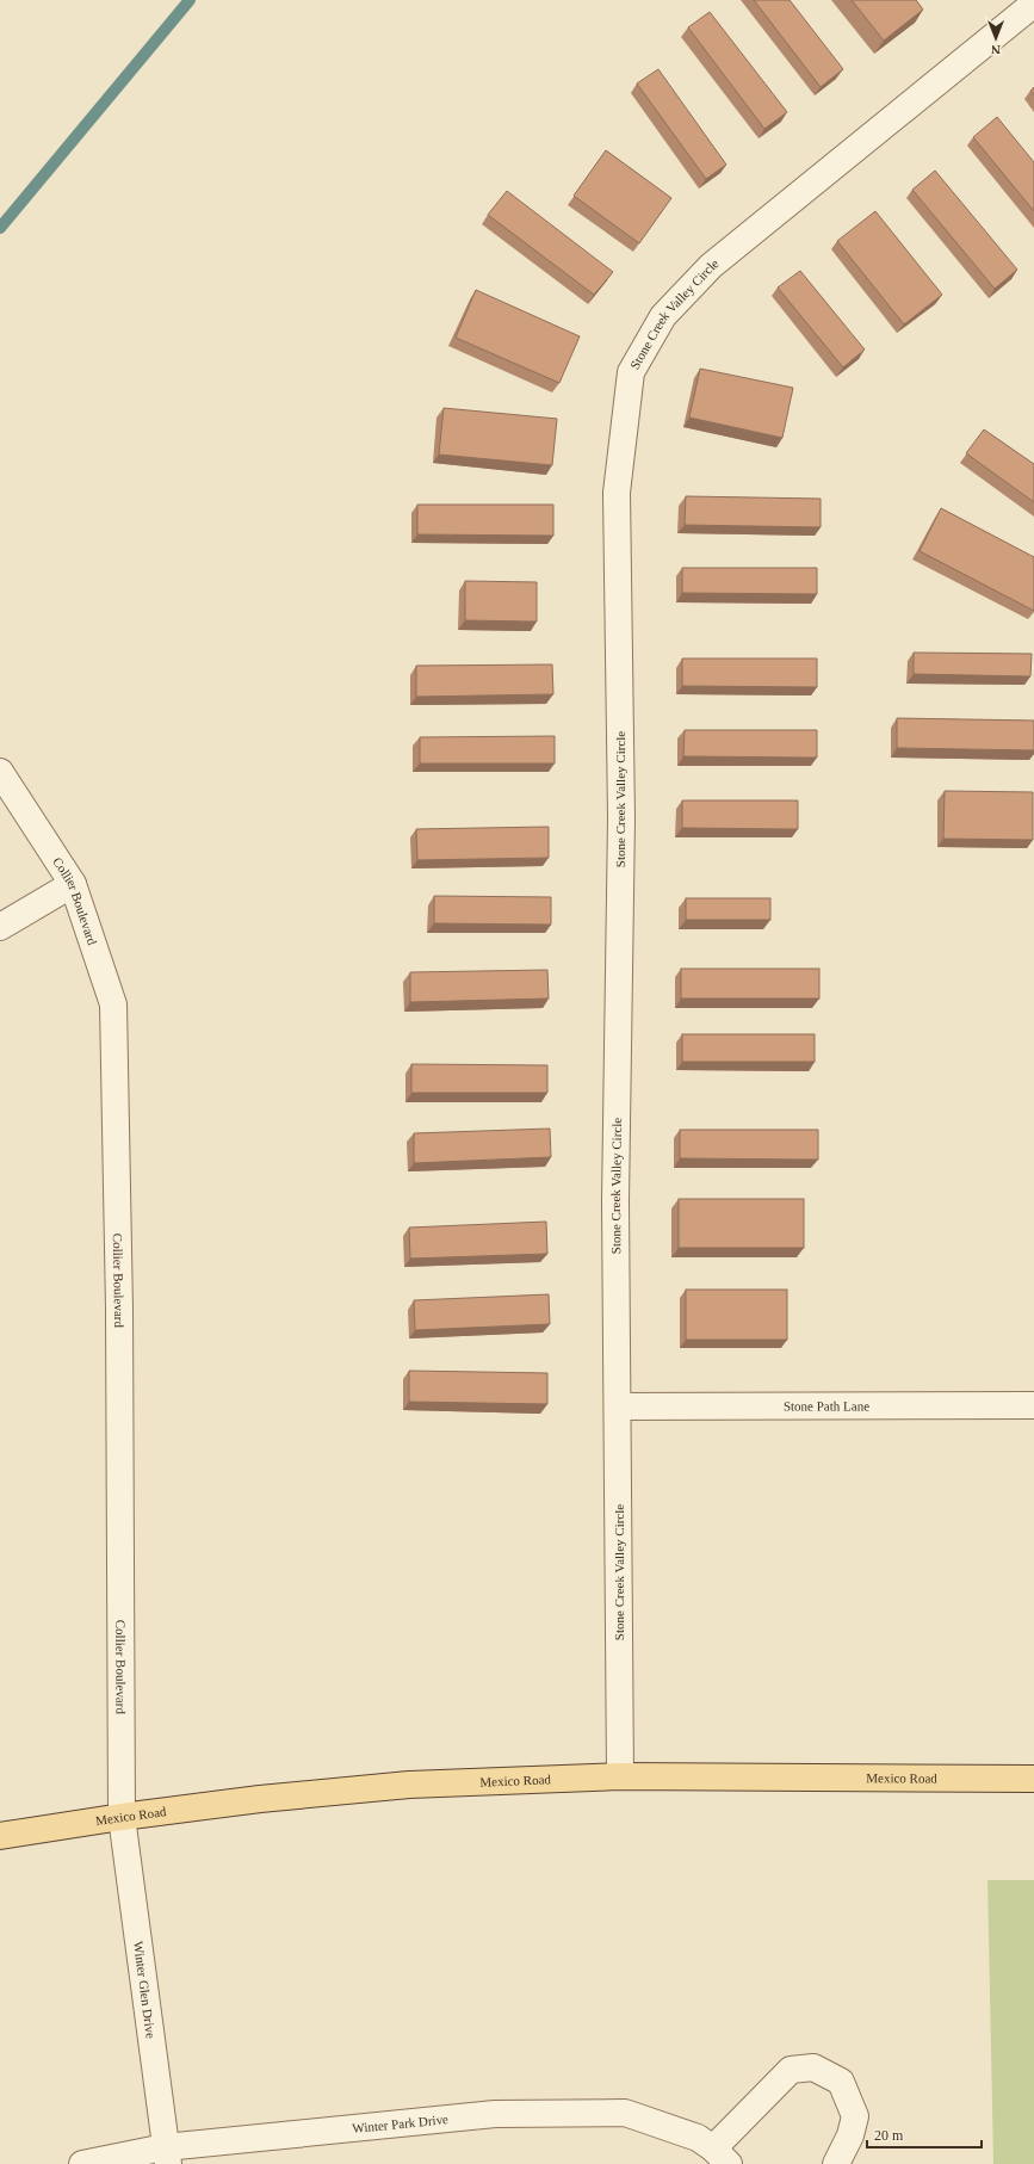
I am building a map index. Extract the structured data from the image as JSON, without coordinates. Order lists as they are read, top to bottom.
{
  "streets": {
    "main road": ["Mexico Road"],
    "street": [
      "Stone Creek Valley Circle",
      "Collier Boulevard",
      "Stone Path Lane",
      "Winter Glen Drive",
      "Winter Park Drive"
    ]
  },
  "crossings": [
    ["Stone Creek Valley Circle", "Stone Path Lane"],
    ["Stone Creek Valley Circle", "Mexico Road"],
    ["Collier Boulevard", "Mexico Road"],
    ["Collier Boulevard", "Winter Glen Drive"],
    ["Mexico Road", "Winter Glen Drive"],
    ["Winter Glen Drive", "Winter Park Drive"]
  ],
  "scale_bar": "20 m",
  "north": "bottom"
}
